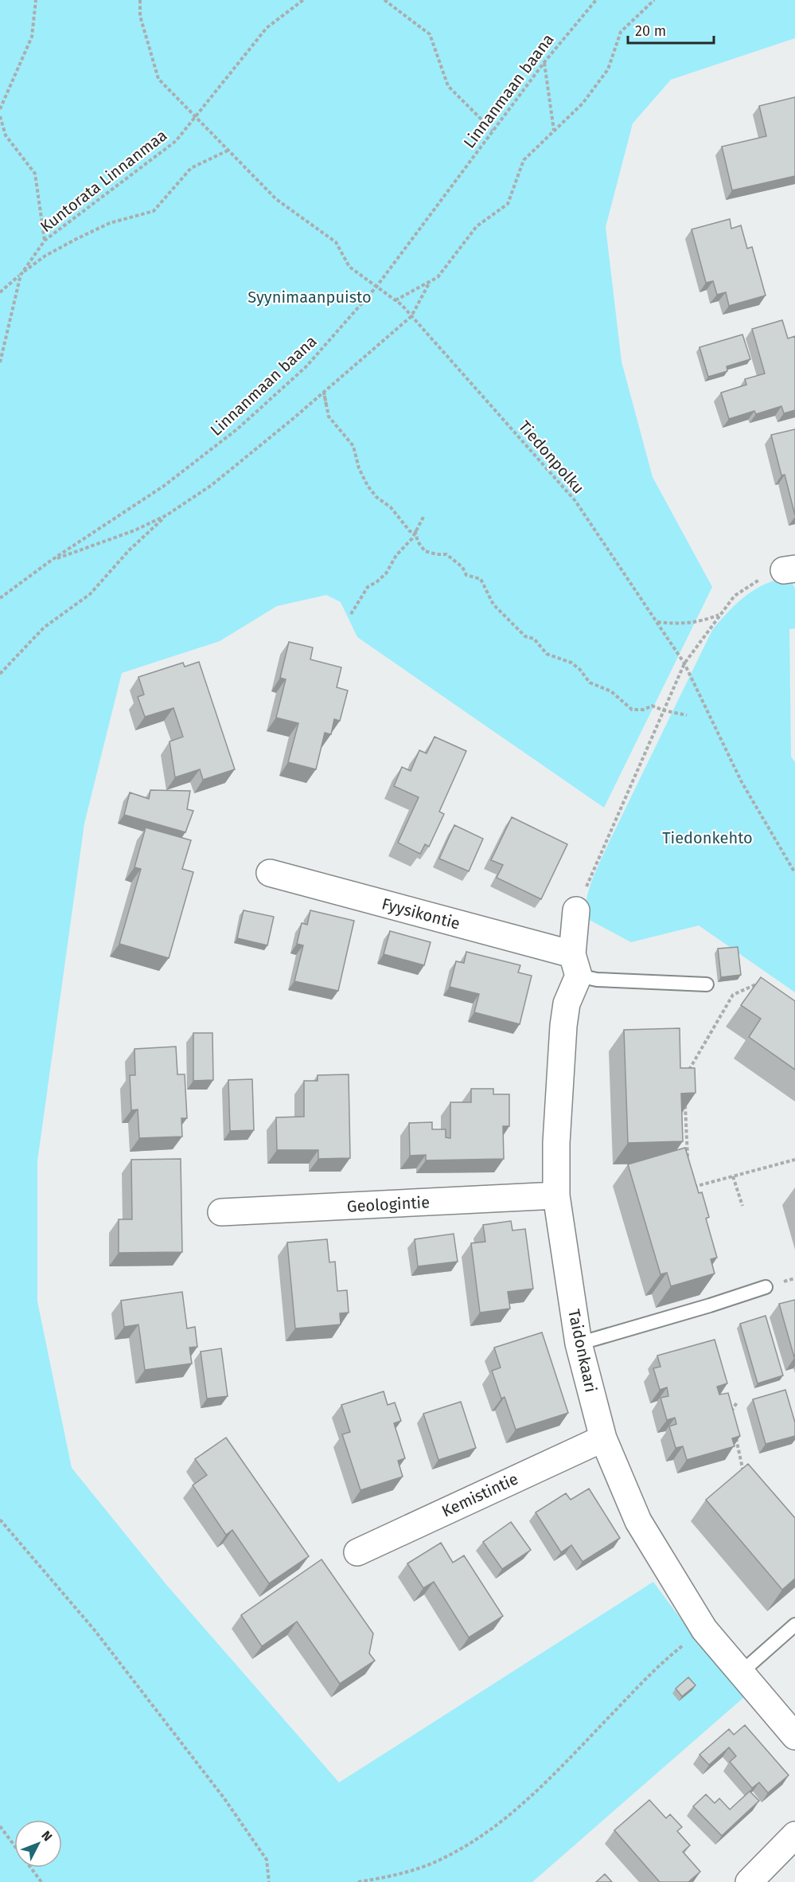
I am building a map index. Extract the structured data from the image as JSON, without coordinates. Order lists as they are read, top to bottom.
{
  "streets": {
    "street": [
      "Fyysikontie",
      "Geologintie",
      "Taidonkaari",
      "Kemistintie"
    ],
    "path": ["Linnanmaan baana", "Kuntorata Linnanmaa", "Tiedonpolku"]
  },
  "crossings": [
    ["Linnanmaan baana", "Tiedonpolku"],
    ["Kuntorata Linnanmaa", "Tiedonpolku"],
    ["Fyysikontie", "Taidonkaari"],
    ["Geologintie", "Taidonkaari"],
    ["Taidonkaari", "Kemistintie"]
  ],
  "parks": ["Syynimaanpuisto", "Tiedonkehto"],
  "scale_bar": "20 m",
  "north": "top right"
}
